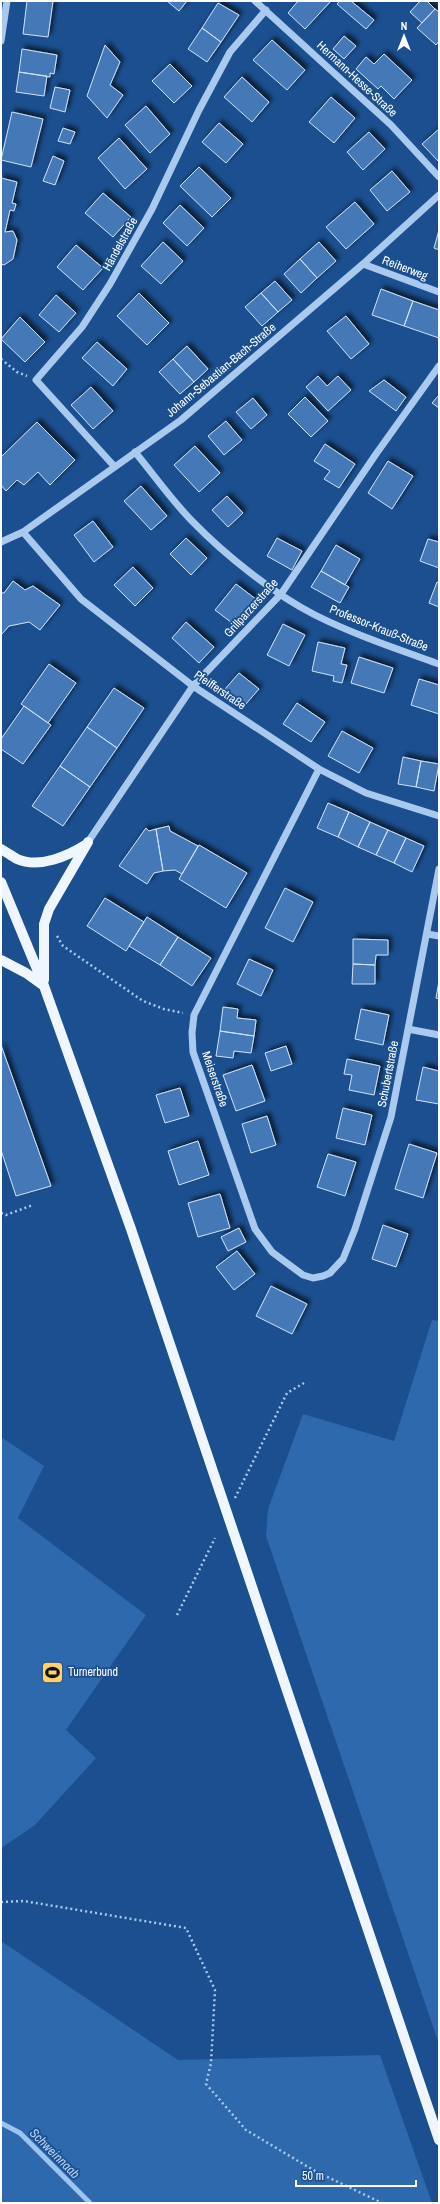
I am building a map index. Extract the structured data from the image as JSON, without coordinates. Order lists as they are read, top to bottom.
{
  "streets": {
    "street": [
      "Hermann-Hesse-Straße",
      "Händelstraße",
      "Reiherweg",
      "Johann-Sebastian-Bach-Straße",
      "Grillparzerstraße",
      "Professor-Krauß-Straße",
      "Pfeifferstraße",
      "Schubertstraße",
      "Meiserstraße"
    ]
  },
  "crossings": [
    ["Hermann-Hesse-Straße", "Händelstraße"],
    ["Reiherweg", "Johann-Sebastian-Bach-Straße"],
    ["Johann-Sebastian-Bach-Straße", "Professor-Krauß-Straße"],
    ["Johann-Sebastian-Bach-Straße", "Pfeifferstraße"],
    ["Grillparzerstraße", "Professor-Krauß-Straße"],
    ["Grillparzerstraße", "Pfeifferstraße"],
    ["Pfeifferstraße", "Meiserstraße"],
    ["Schubertstraße", "Meiserstraße"]
  ],
  "water": ["Schweinnaab"],
  "places": {
    "sports": ["Turnerbund"]
  },
  "scale_bar": "50 m",
  "north": "top"
}
